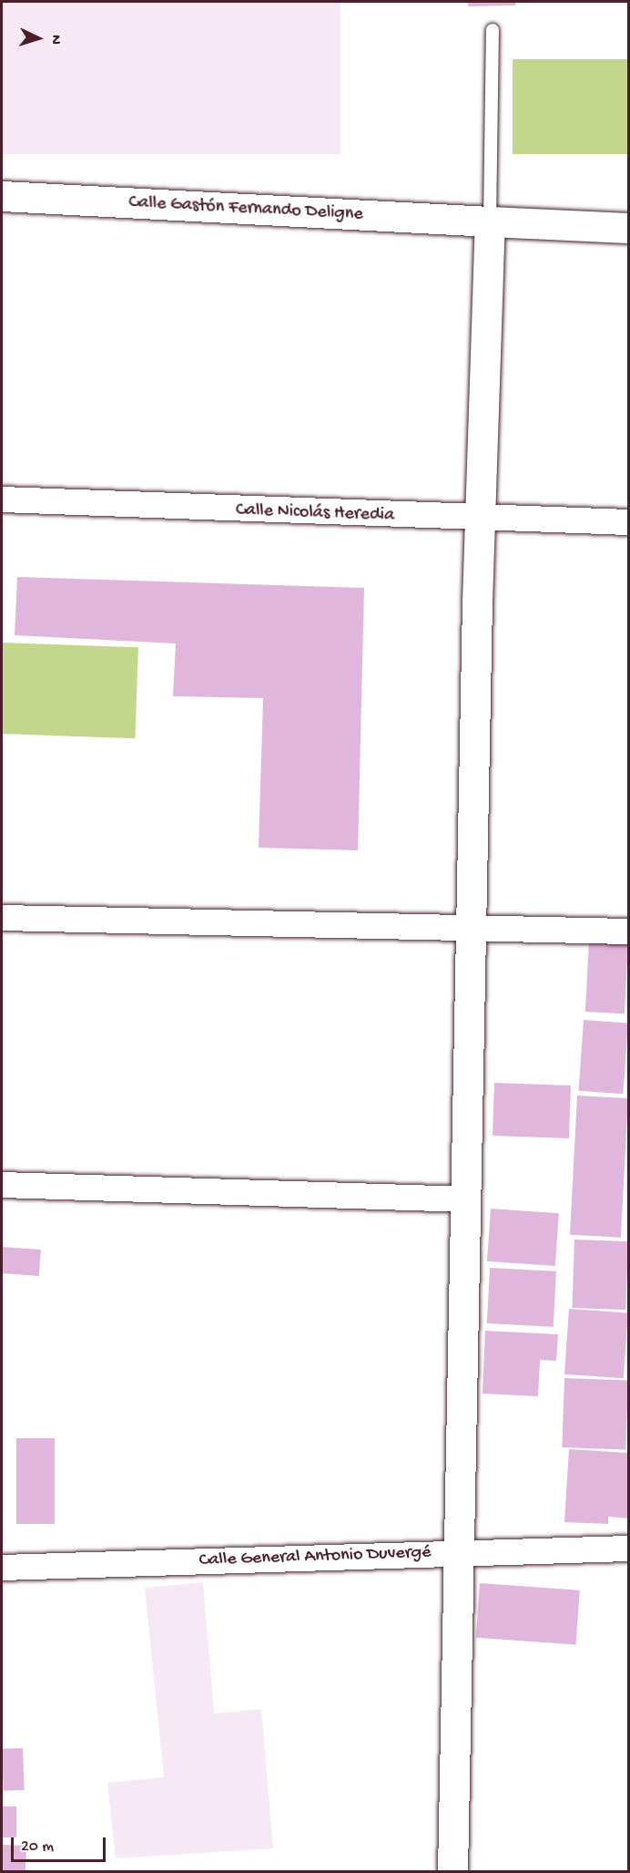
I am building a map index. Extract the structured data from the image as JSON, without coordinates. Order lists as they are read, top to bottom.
{
  "streets": {
    "main road": ["Calle Gastón Fernando Deligne"],
    "street": ["Calle Nicolás Heredia", "Calle General Antonio Duvergé"]
  },
  "scale_bar": "20 m",
  "north": "right"
}
